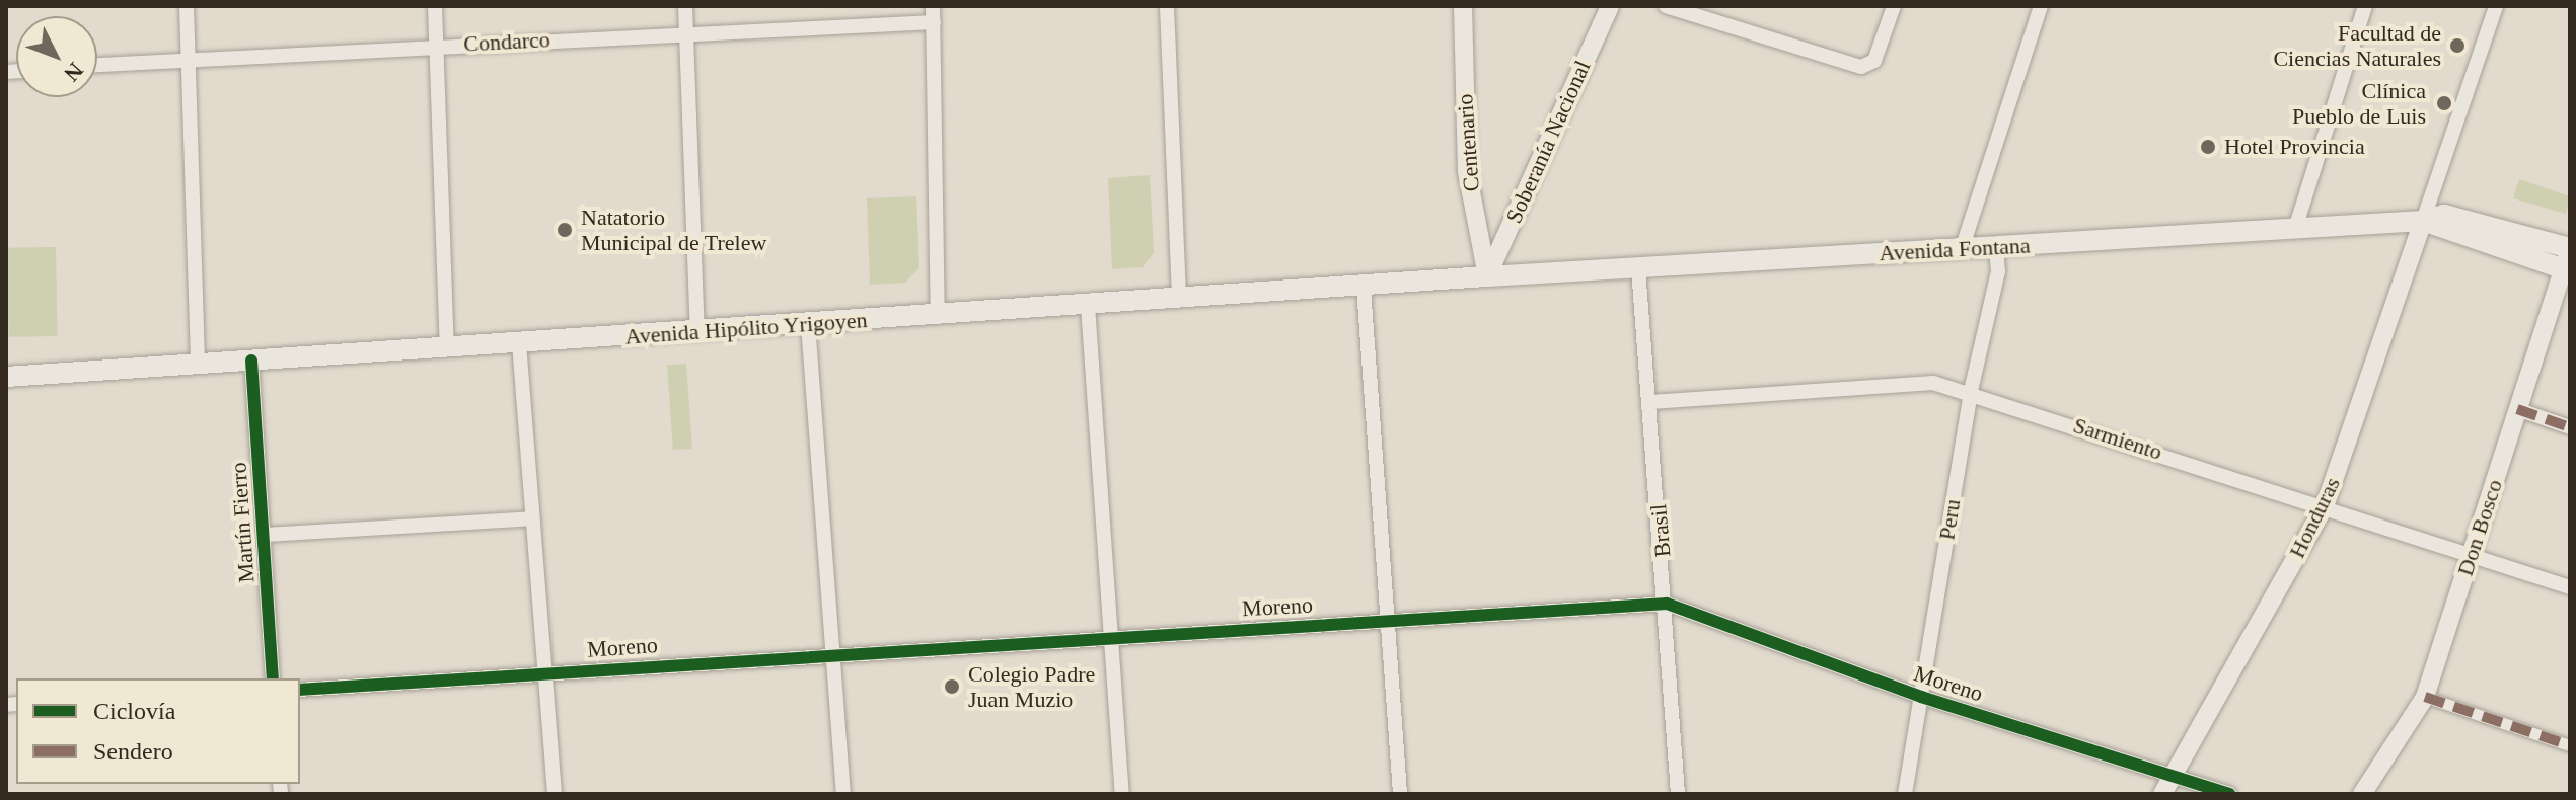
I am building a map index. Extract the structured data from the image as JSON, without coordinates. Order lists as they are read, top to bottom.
{
  "streets": {
    "main road": ["Avenida Fontana", "Avenida Hipólito Yrigoyen"],
    "street": [
      "Condarco",
      "Soberanía Nacional",
      "Centenario",
      "Sarmiento",
      "Honduras",
      "Peru",
      "Martín Fierro",
      "Don Bosco",
      "Brasil",
      "Moreno"
    ]
  },
  "crossings": [
    ["Soberanía Nacional", "Centenario"],
    ["Soberanía Nacional", "Avenida Fontana"],
    ["Soberanía Nacional", "Avenida Hipólito Yrigoyen"],
    ["Centenario", "Avenida Fontana"],
    ["Centenario", "Avenida Hipólito Yrigoyen"],
    ["Avenida Fontana", "Avenida Hipólito Yrigoyen"],
    ["Avenida Fontana", "Honduras"],
    ["Avenida Fontana", "Peru"],
    ["Avenida Fontana", "Don Bosco"],
    ["Avenida Fontana", "Brasil"],
    ["Avenida Hipólito Yrigoyen", "Martín Fierro"],
    ["Sarmiento", "Honduras"],
    ["Sarmiento", "Peru"],
    ["Sarmiento", "Don Bosco"],
    ["Sarmiento", "Brasil"],
    ["Honduras", "Moreno"],
    ["Peru", "Moreno"],
    ["Brasil", "Moreno"]
  ],
  "places": [
    "Facultad de Ciencias Naturales",
    "Clínica Pueblo de Luis",
    "Hotel Provincia",
    "Natatorio Municipal de Trelew",
    "Colegio Padre Juan Muzio"
  ],
  "legend": ["Ciclovía", "Sendero"],
  "north": "bottom right"
}
